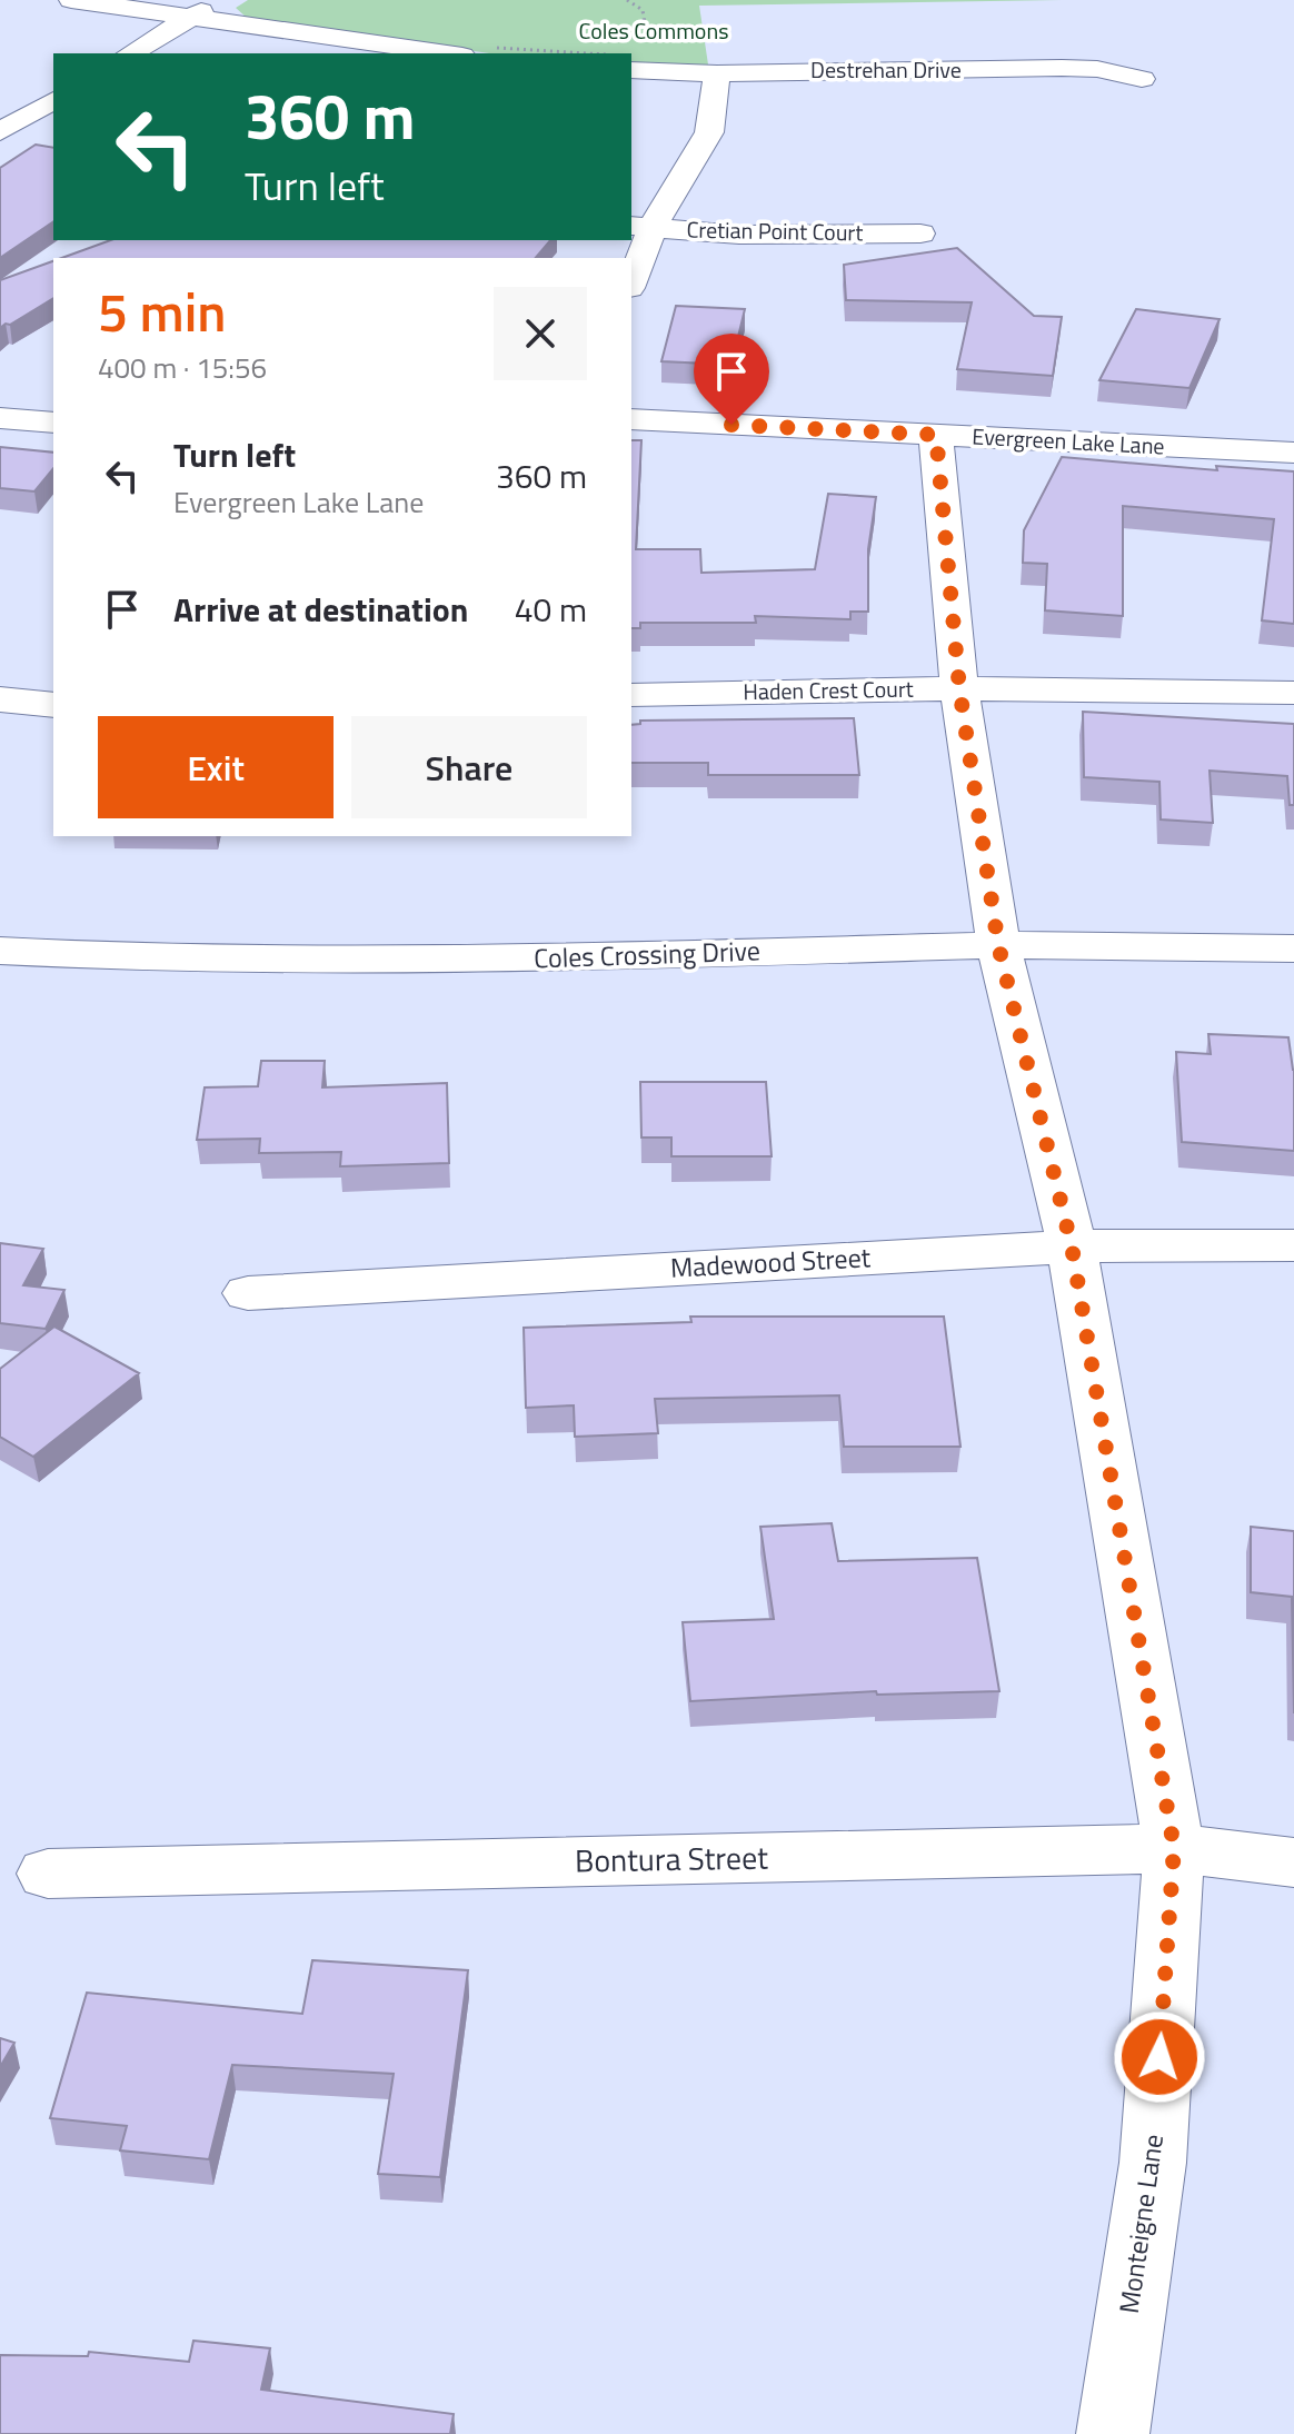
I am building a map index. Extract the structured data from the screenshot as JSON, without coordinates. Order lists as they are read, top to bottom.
{
  "streets": {
    "street": [
      "Destrehan Drive",
      "Cretian Point Court",
      "Evergreen Lake Lane",
      "Haden Crest Court",
      "Coles Crossing Drive",
      "Madewood Street",
      "Bontura Street",
      "Monteigne Lane"
    ]
  },
  "crossings": [
    ["Evergreen Lake Lane", "Monteigne Lane"],
    ["Haden Crest Court", "Monteigne Lane"],
    ["Coles Crossing Drive", "Monteigne Lane"],
    ["Madewood Street", "Monteigne Lane"],
    ["Bontura Street", "Monteigne Lane"]
  ],
  "parks": ["Coles Commons"],
  "page": {
    "turn": ["360 m", "Turn left"],
    "heading": ["5 min", "400 m · 15:56"],
    "list": [
      {
        "name": "Turn left",
        "note": "Evergreen Lake Lane",
        "value": "360 m"
      },
      {
        "name": "Arrive at destination",
        "value": "40 m"
      }
    ],
    "buttons": ["Exit", "Share"]
  }
}
